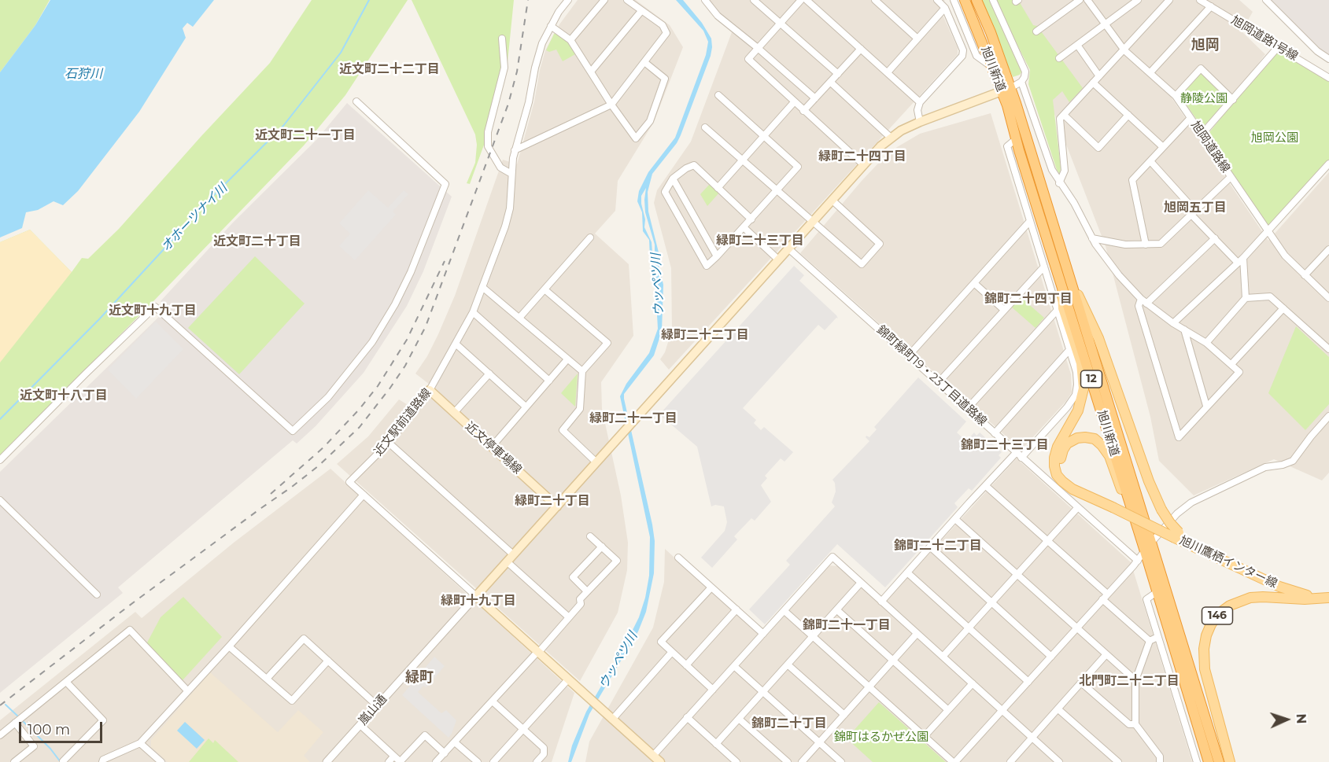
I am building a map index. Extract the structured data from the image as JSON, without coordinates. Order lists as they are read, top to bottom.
{
  "streets": {
    "highway": ["旭川新道", "12"],
    "main road": ["近文停車場線", "旭川鷹栖インター線", "146"],
    "street": [
      "旭岡道路1号線",
      "旭岡道路線",
      "錦町緑町19・23丁目道路線",
      "近文駅前道路線",
      "嵐山通"
    ]
  },
  "crossings": [
    ["旭川新道", "旭川鷹栖インター線"],
    ["旭川新道", "146"],
    ["近文駅前道路線", "近文停車場線"],
    ["旭川鷹栖インター線", "146"]
  ],
  "districts": [
    "旭岡",
    "近文町二十二丁目",
    "近文町二十一丁目",
    "緑町二十四丁目",
    "旭岡五丁目",
    "緑町二十三丁目",
    "近文町二十丁目",
    "錦町二十四丁目",
    "近文町十九丁目",
    "緑町二十二丁目",
    "近文町十八丁目",
    "緑町二十一丁目",
    "錦町二十三丁目",
    "緑町二十丁目",
    "錦町二十二丁目",
    "緑町十九丁目",
    "錦町二十一丁目",
    "緑町",
    "北門町二十二丁目",
    "錦町二十丁目"
  ],
  "water": ["石狩川", "オホーツナイ川", "ウッペツ川"],
  "parks": ["静陵公園", "旭岡公園", "錦町はるかぜ公園"],
  "scale_bar": "100 m",
  "north": "right"
}
